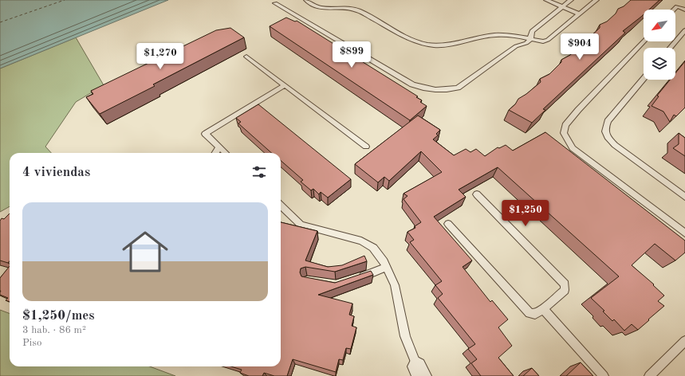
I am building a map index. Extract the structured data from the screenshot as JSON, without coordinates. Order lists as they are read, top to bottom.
{
  "north": "bottom left",
  "page": {
    "price": [
      "$904",
      "$899",
      "$1,270",
      "$1,250"
    ],
    "heading": "4 viviendas",
    "list": [
      {
        "name": "$1,250/mes",
        "note": "3 hab. · 86 m² · Piso"
      }
    ]
  }
}
